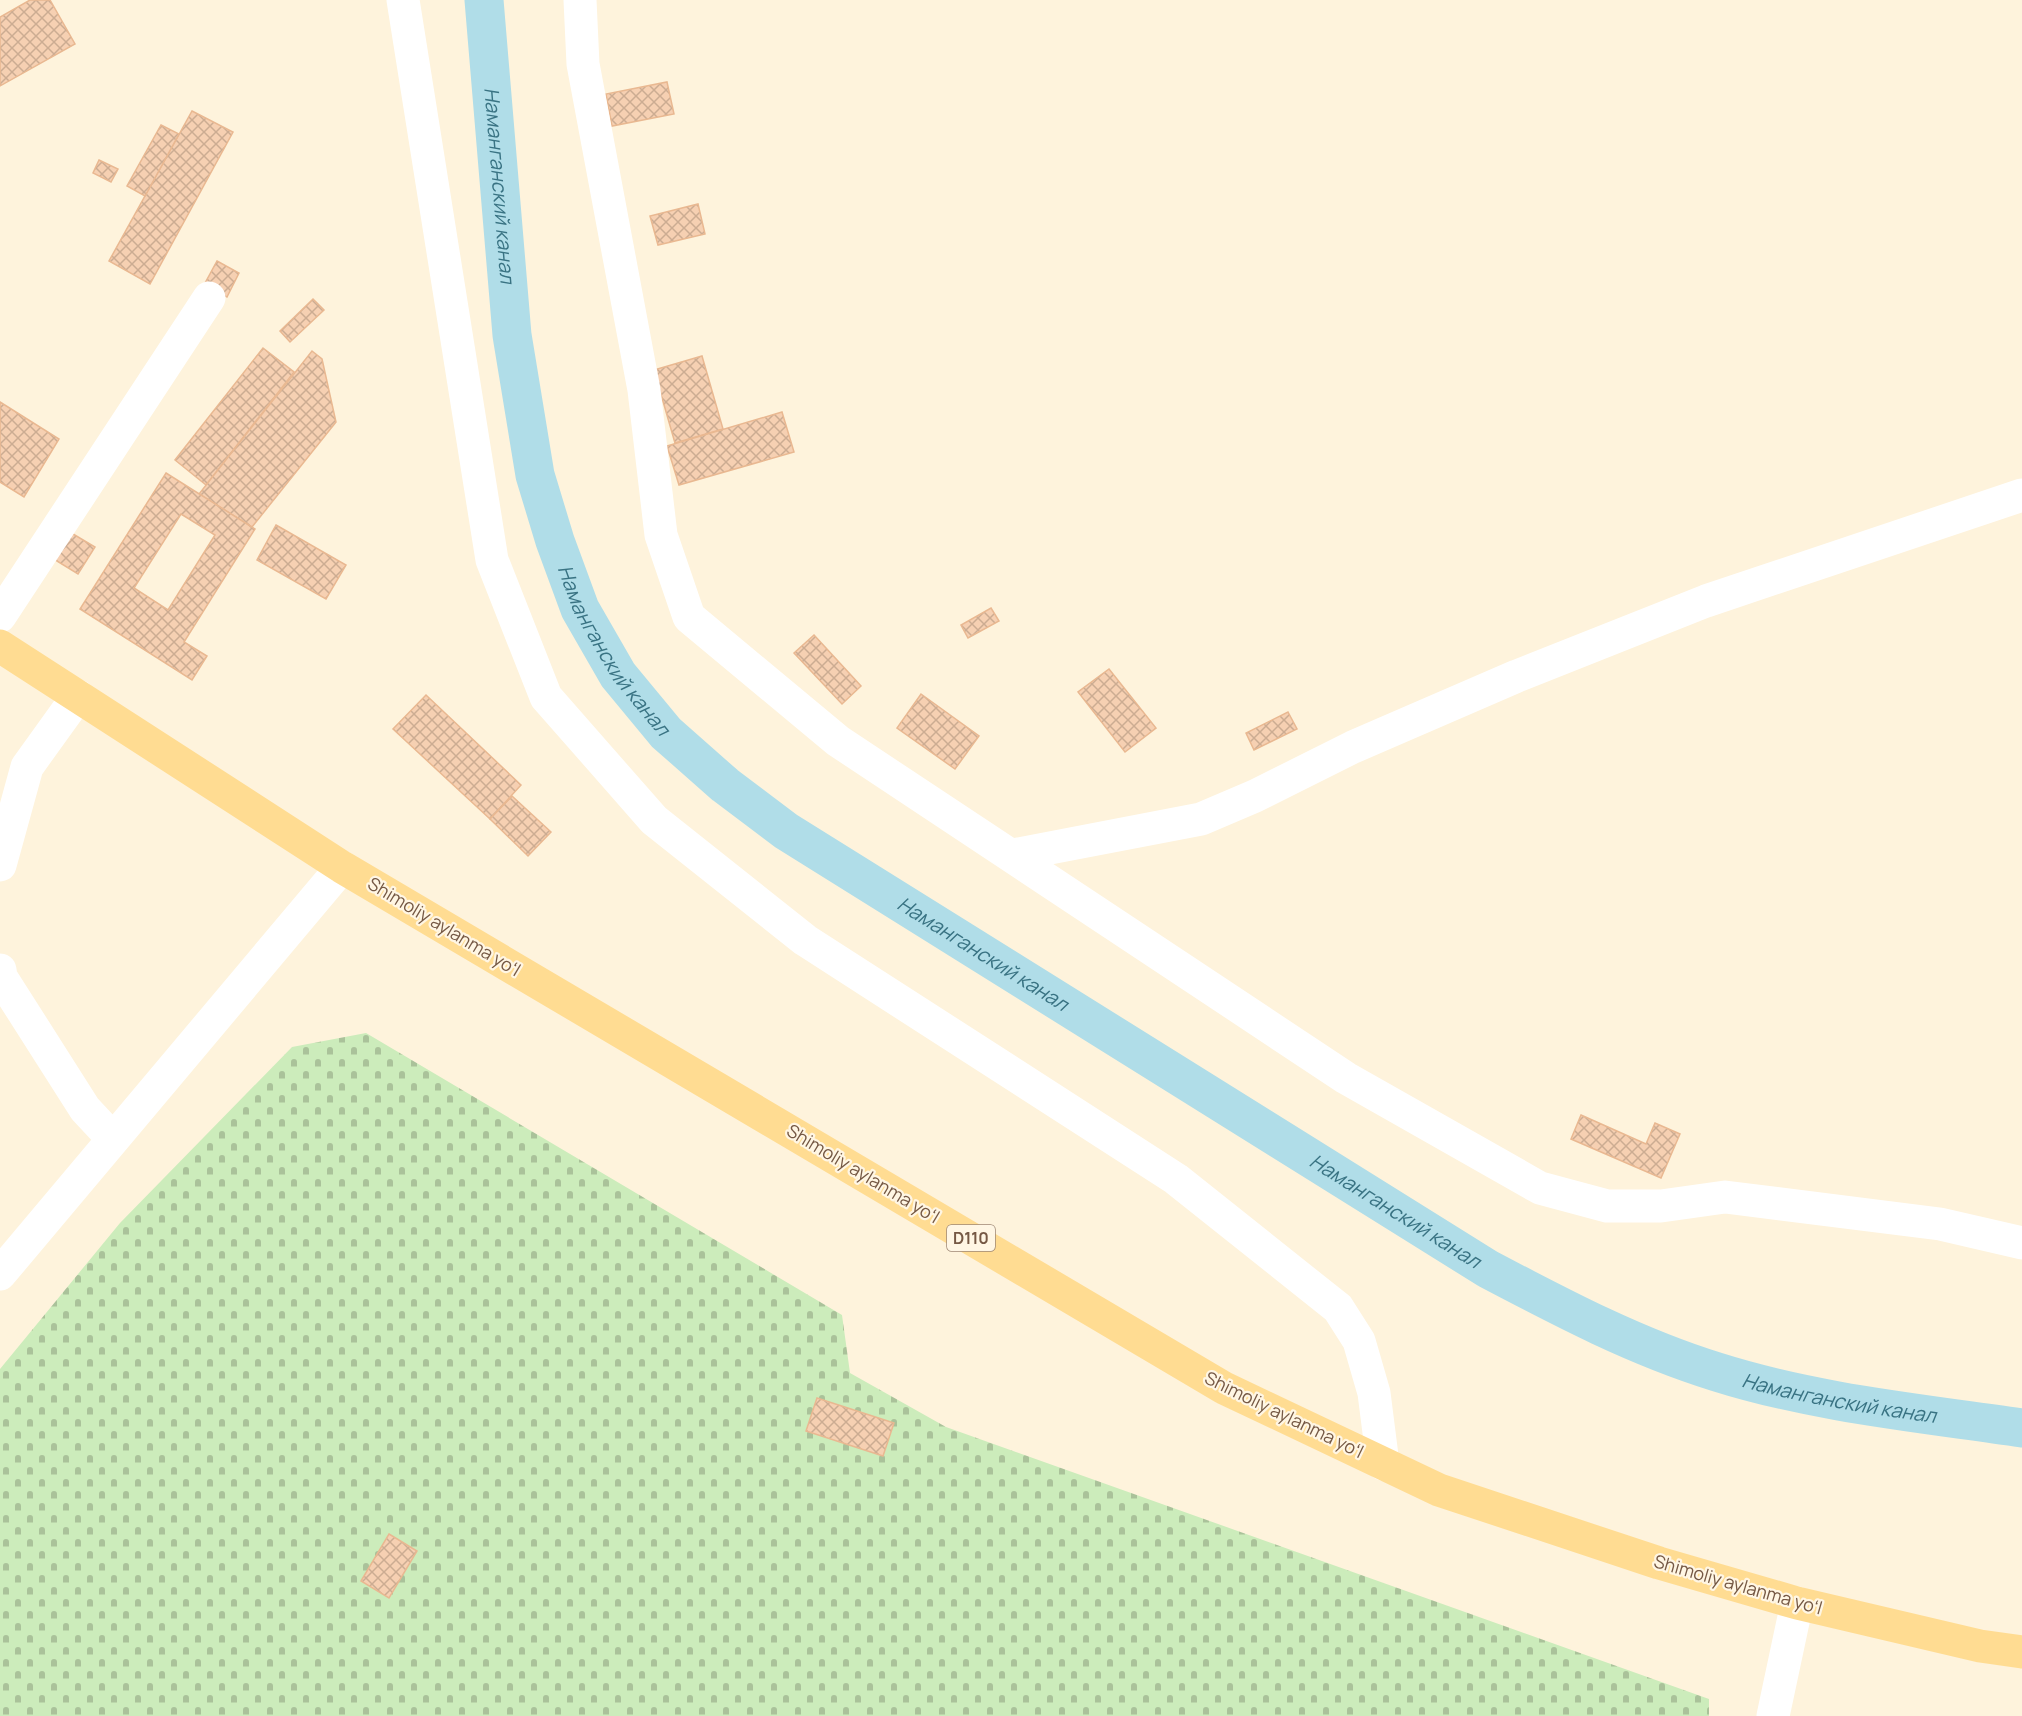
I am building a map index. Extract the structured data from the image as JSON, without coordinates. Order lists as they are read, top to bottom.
{
  "streets": {
    "main road": ["Shimoliy aylanma yoʻl", "D110"]
  },
  "water": ["Наманганский канал"]
}
